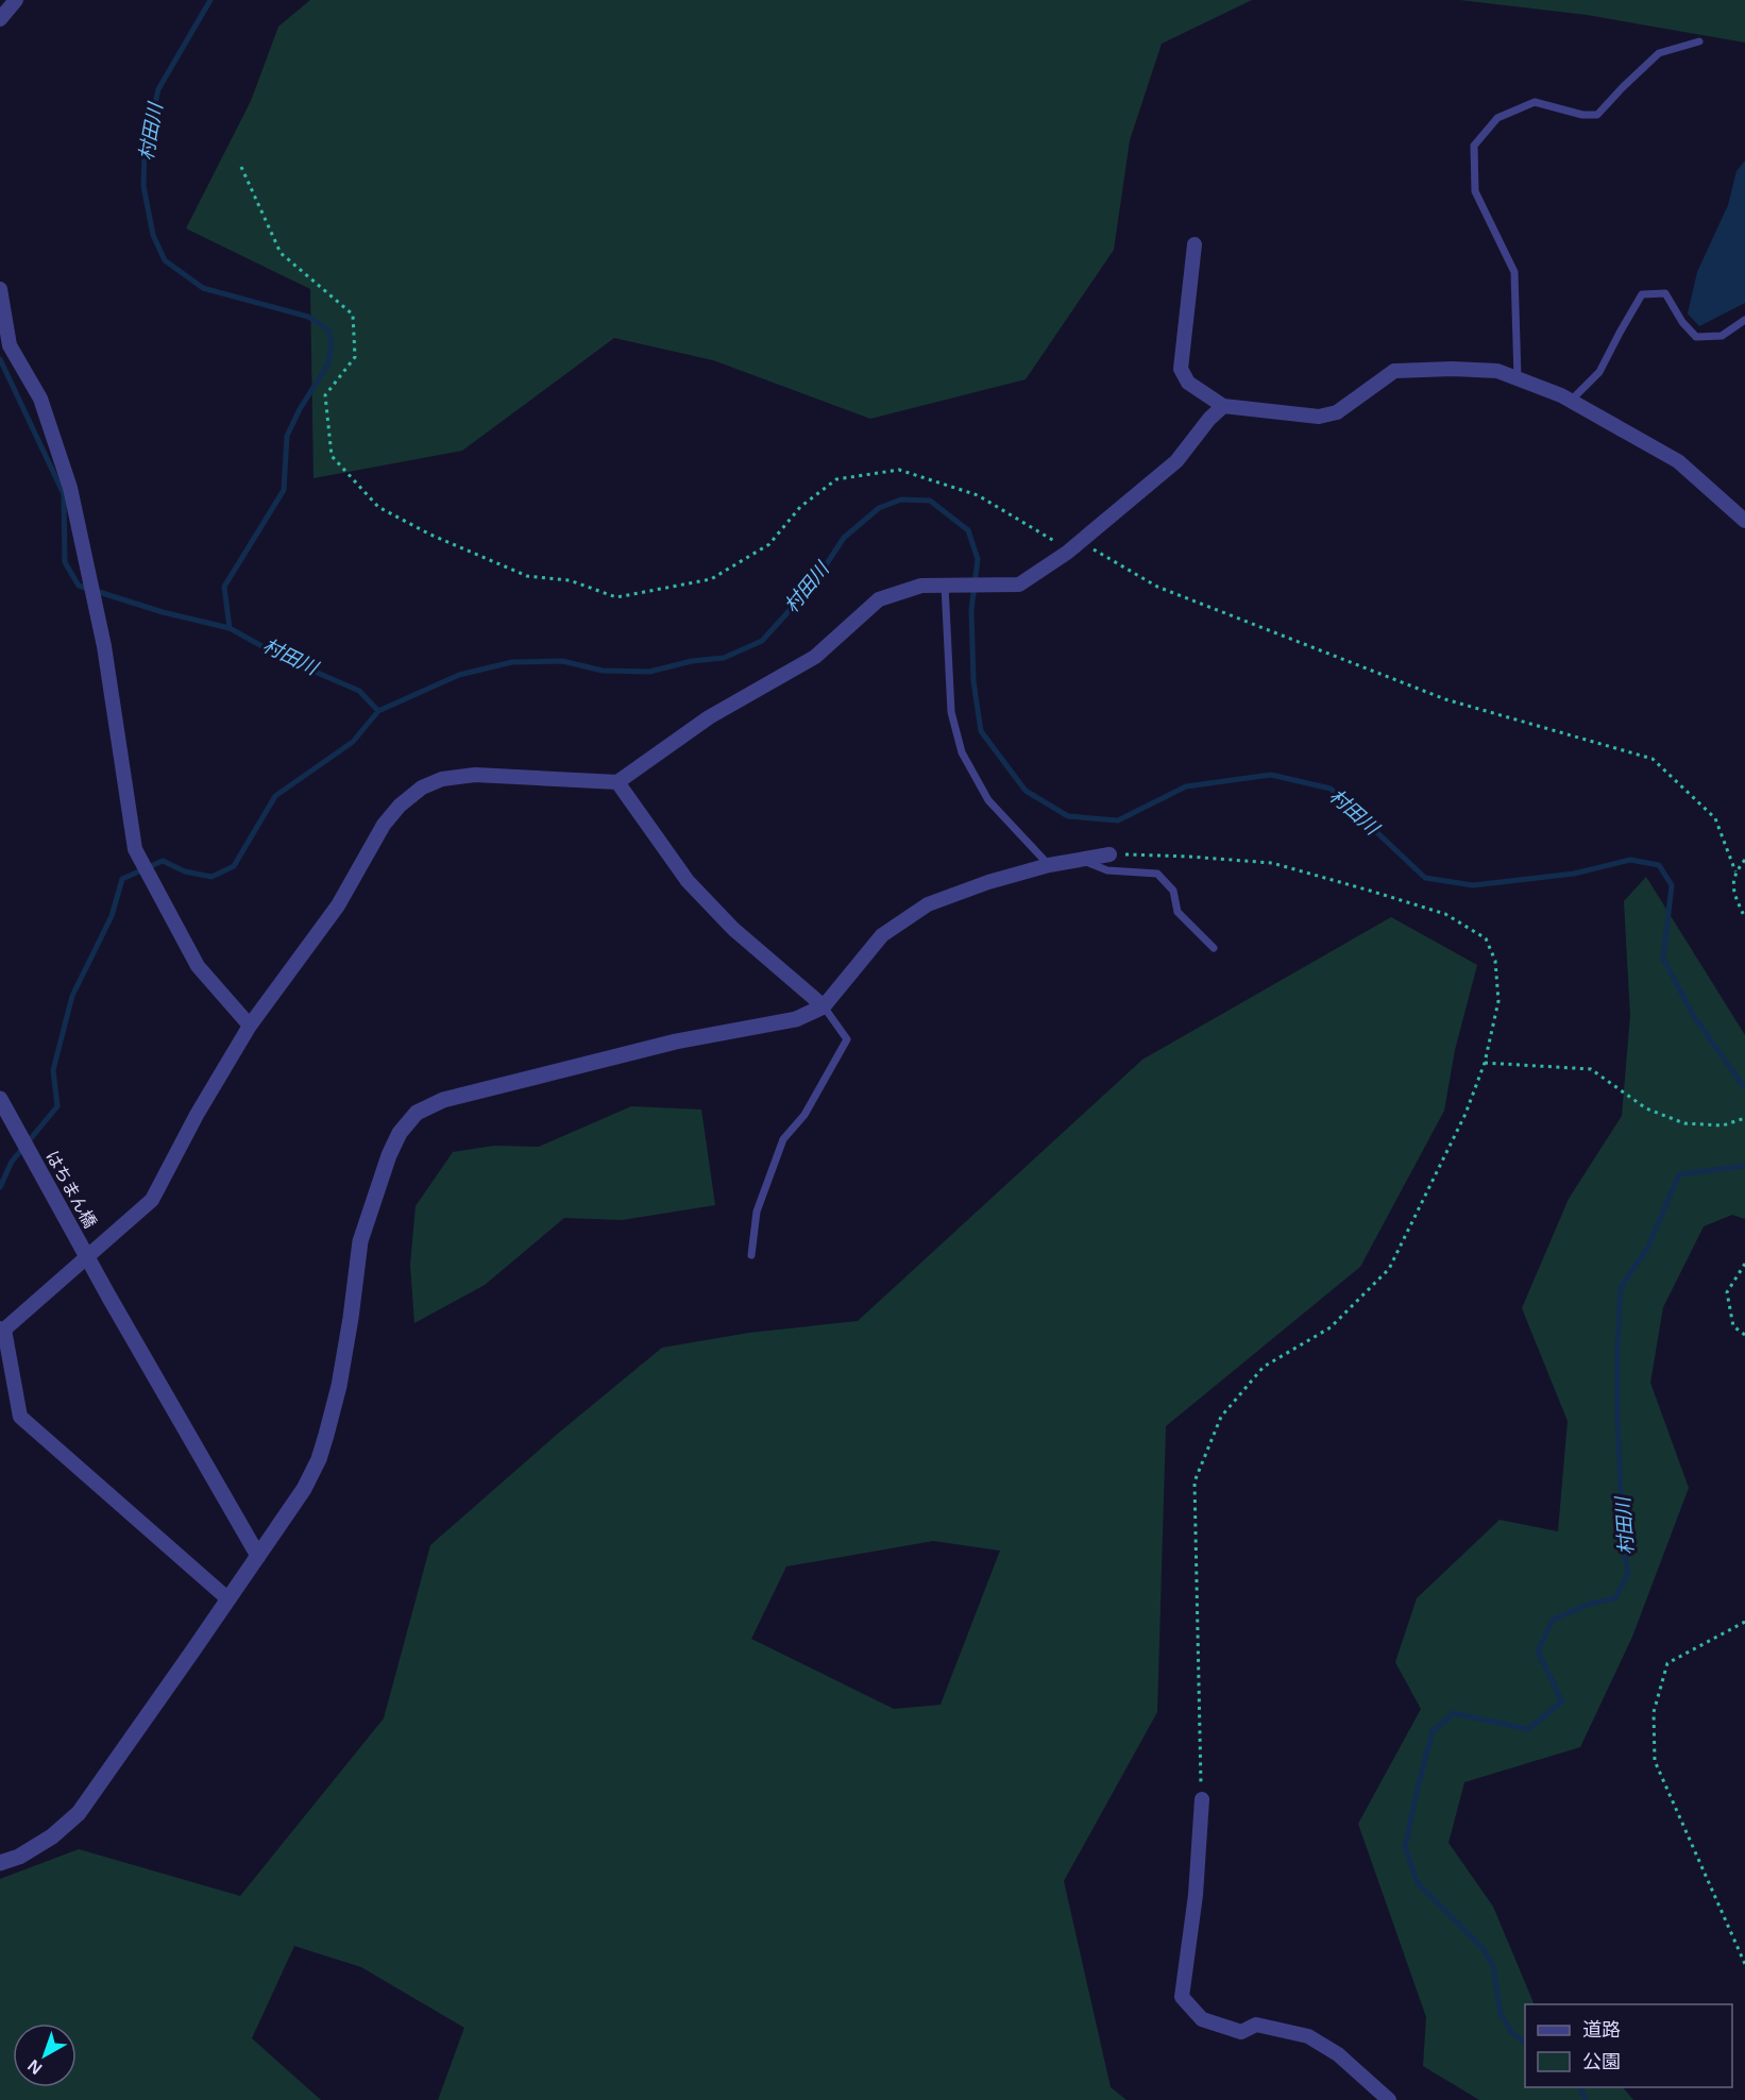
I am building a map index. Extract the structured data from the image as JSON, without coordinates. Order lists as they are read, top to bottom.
{
  "streets": {
    "street": ["はちまん橋"]
  },
  "water": ["村田川"],
  "legend": ["道路", "公園"],
  "north": "bottom left"
}
